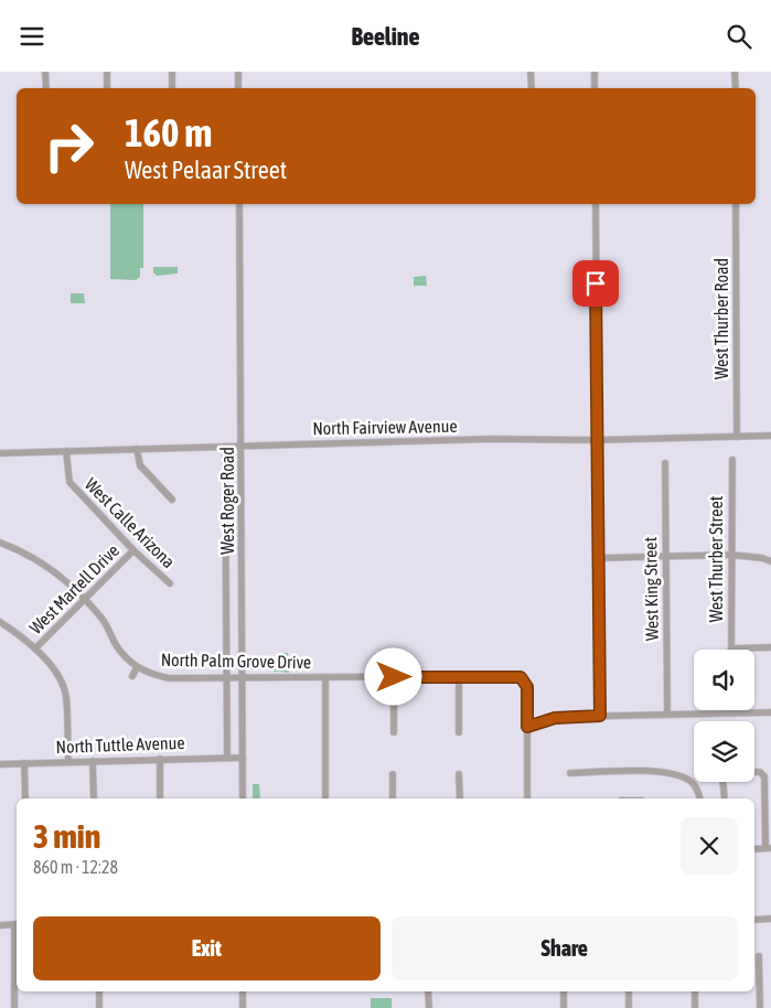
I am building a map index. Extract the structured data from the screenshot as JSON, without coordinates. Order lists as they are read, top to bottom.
{
  "streets": {
    "street": [
      "West Thurber Road",
      "North Fairview Avenue",
      "West Roger Road",
      "West Calle Arizona",
      "West Thurber Street",
      "West Martell Drive",
      "West King Street",
      "North Palm Grove Drive",
      "North Tuttle Avenue"
    ]
  },
  "crossings": [
    ["West Thurber Road", "North Fairview Avenue"],
    ["North Fairview Avenue", "West Roger Road"],
    ["North Fairview Avenue", "West Calle Arizona"],
    ["West Roger Road", "North Palm Grove Drive"],
    ["West Roger Road", "North Tuttle Avenue"],
    ["West Calle Arizona", "West Martell Drive"],
    ["West Martell Drive", "North Palm Grove Drive"]
  ],
  "page": {
    "header": "Beeline",
    "turn": ["160 m", "West Pelaar Street"],
    "heading": ["3 min", "860 m · 12:28"],
    "buttons": ["Exit", "Share"]
  }
}
